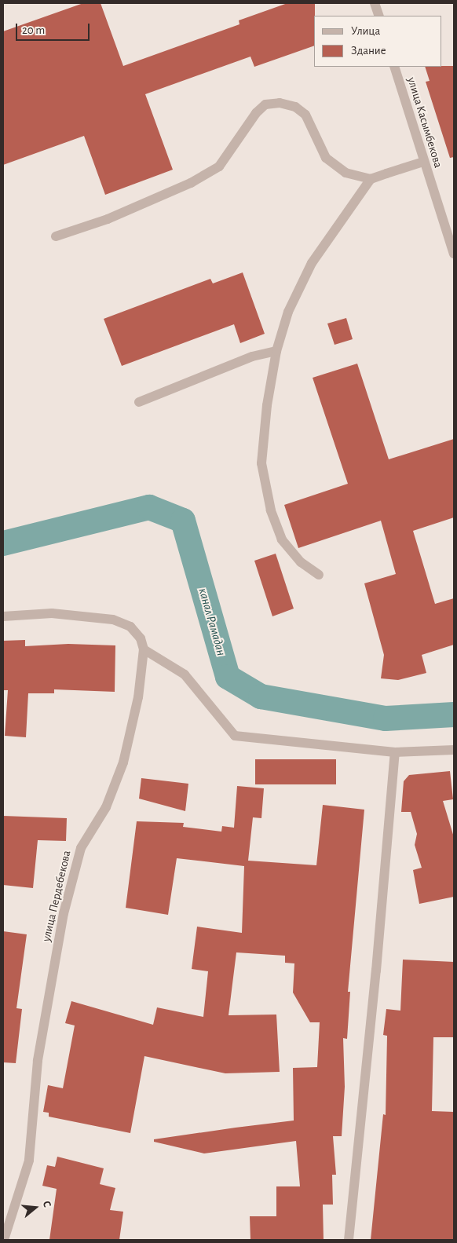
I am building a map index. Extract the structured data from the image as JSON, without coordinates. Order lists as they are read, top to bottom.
{
  "streets": {
    "street": ["улица Касымбекова", "улица Пердебекова"]
  },
  "water": ["канал Рамадан"],
  "legend": ["Улица", "Здание"],
  "scale_bar": "20 m",
  "north": "right"
}
